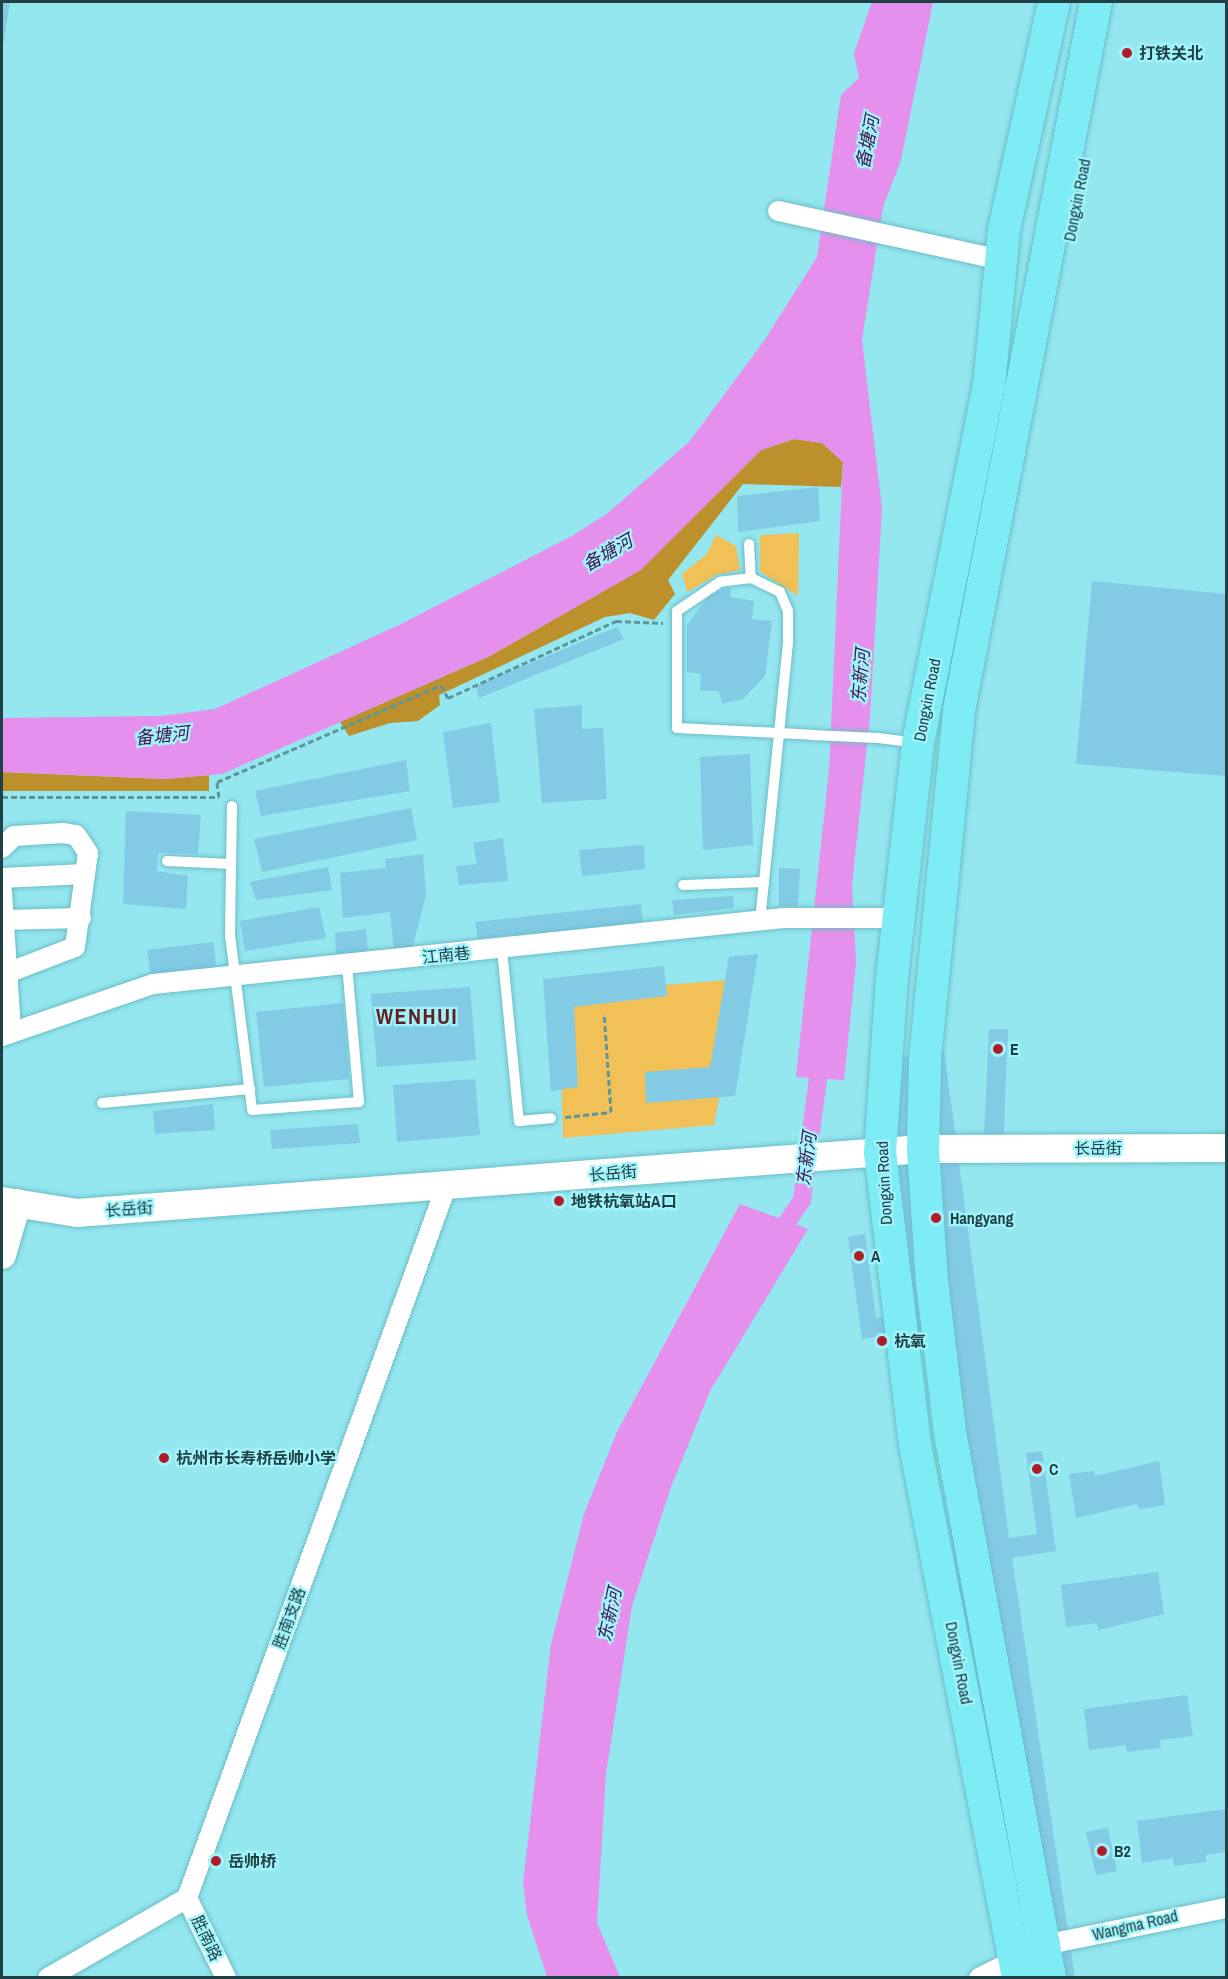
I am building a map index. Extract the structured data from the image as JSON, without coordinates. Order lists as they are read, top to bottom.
{
  "streets": {
    "main road": ["Dongxin Road"],
    "street": [
      "江南巷",
      "长岳街",
      "胜南支路",
      "Wangma Road",
      "胜南路"
    ]
  },
  "crossings": [
    ["Dongxin Road", "江南巷"],
    ["Dongxin Road", "长岳街"],
    ["Dongxin Road", "Wangma Road"],
    ["长岳街", "胜南支路"],
    ["胜南支路", "胜南路"]
  ],
  "districts": ["WENHUI"],
  "water": ["备塘河", "东新河"],
  "places": [
    "打铁关北",
    "E",
    "地铁杭氧站A口",
    "Hangyang",
    "A",
    "杭氧",
    "杭州市长寿桥岳帅小学",
    "C",
    "B2",
    "岳帅桥"
  ]
}
